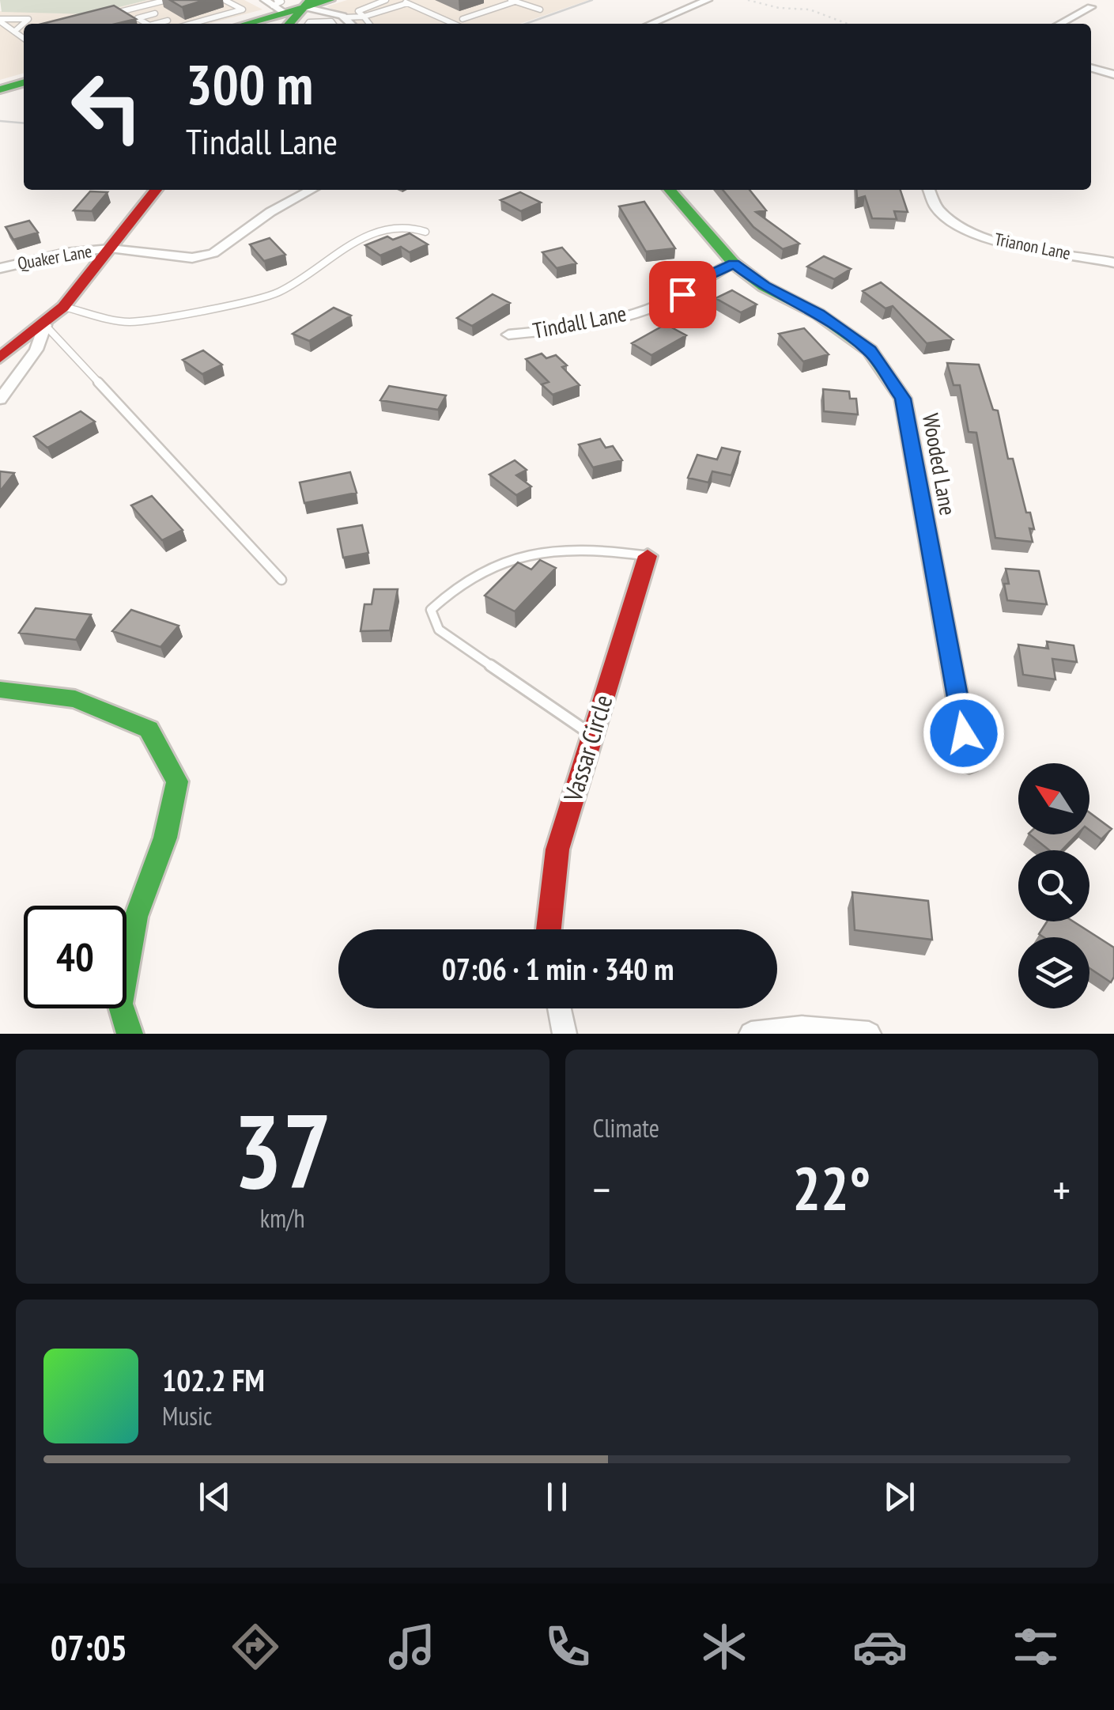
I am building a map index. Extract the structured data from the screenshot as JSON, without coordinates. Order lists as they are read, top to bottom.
{
  "streets": {
    "main road": ["Wooded Lane", "Vassar Circle"],
    "street": ["Trianon Lane", "Quaker Lane", "Tindall Lane"]
  },
  "crossings": [
    ["Tindall Lane", "Wooded Lane"]
  ],
  "north": "top left",
  "page": {
    "turn": ["300 m", "Tindall Lane"],
    "limit": "40",
    "trip": "07:06 · 1 min · 340 m",
    "tile": [
      ["37", "km/h"],
      "Climate"
    ],
    "heat": ["−", "22°", "+"],
    "song": ["102.2 FM", "Music"],
    "tabs": "07:05"
  }
}
